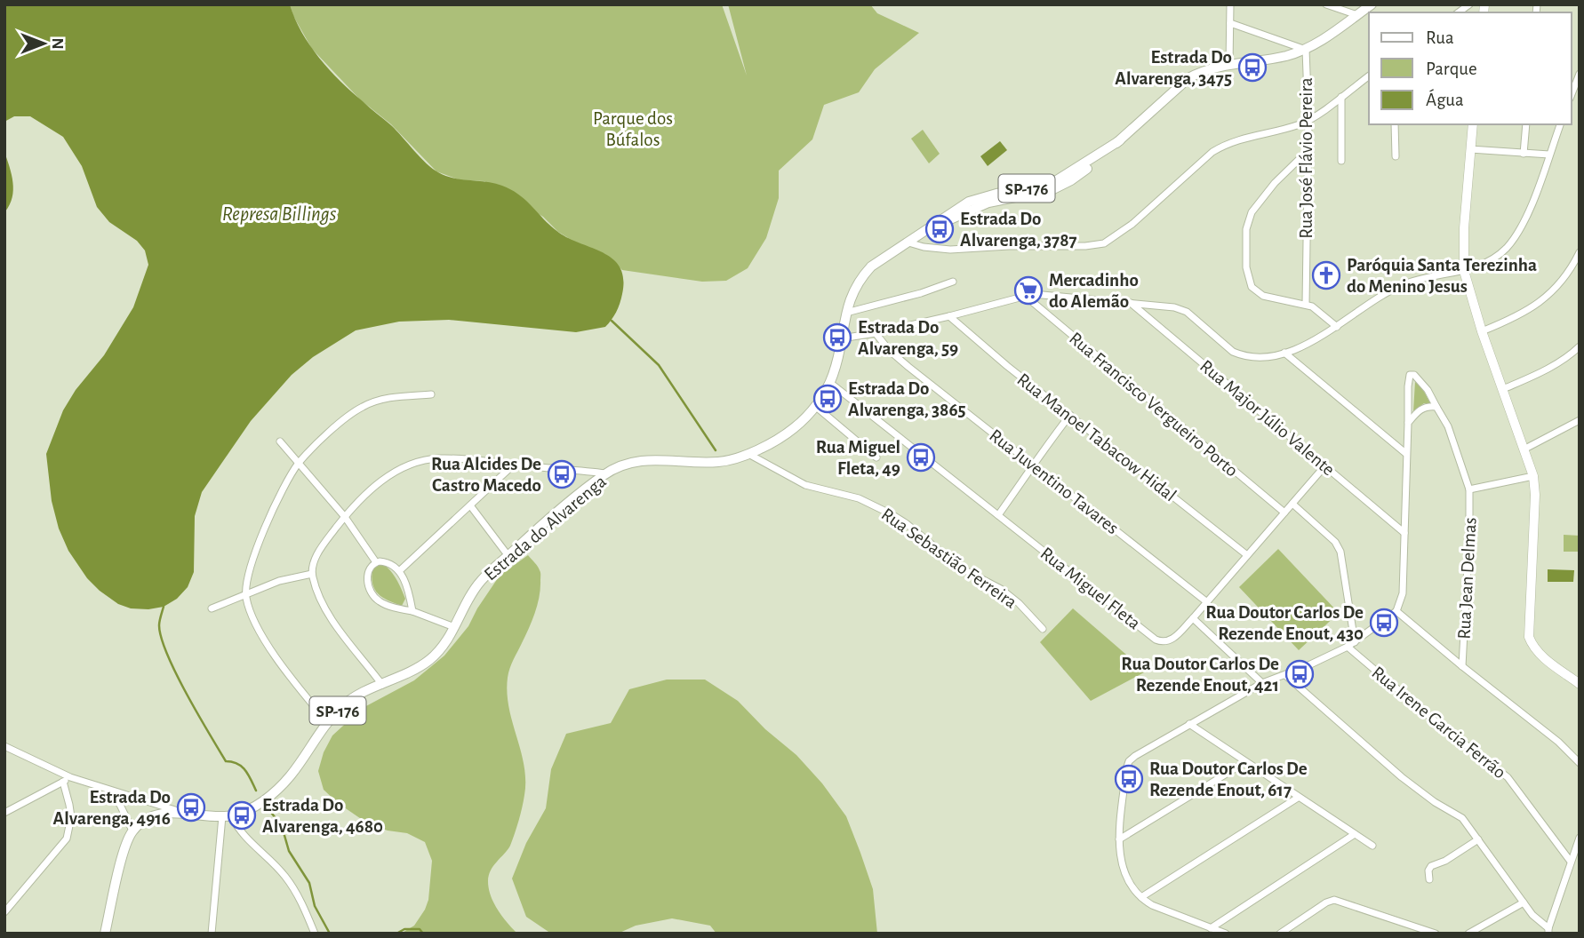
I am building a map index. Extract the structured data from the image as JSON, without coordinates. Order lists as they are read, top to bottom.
{
  "streets": {
    "main road": ["SP-176", "Estrada do Alvarenga"],
    "street": [
      "Rua José Flávio Pereira",
      "Rua Francisco Vergueiro Porto",
      "Rua Major Júlio Valente",
      "Rua Manoel Tabacow Hidal",
      "Rua Juventino Tavares",
      "Rua Sebastião Ferreira",
      "Rua Jean Delmas",
      "Rua Miguel Fleta",
      "Rua Irene Garcia Ferrão"
    ]
  },
  "crossings": [
    ["Rua José Flávio Pereira", "Estrada do Alvarenga"],
    ["Rua Francisco Vergueiro Porto", "Rua Miguel Fleta"],
    ["Rua Major Júlio Valente", "Rua Miguel Fleta"],
    ["Rua Manoel Tabacow Hidal", "Rua Miguel Fleta"],
    ["Rua Juventino Tavares", "Rua Miguel Fleta"],
    ["Estrada do Alvarenga", "Rua Sebastião Ferreira"],
    ["Estrada do Alvarenga", "Rua Miguel Fleta"]
  ],
  "water": ["Represa Billings"],
  "parks": ["Parque dos Búfalos"],
  "places": {
    "bus stop": [
      "Estrada Do Alvarenga, 3475",
      "Estrada Do Alvarenga, 3787",
      "Estrada Do Alvarenga, 59",
      "Estrada Do Alvarenga, 3865",
      "Rua Miguel Fleta, 49",
      "Rua Alcides De Castro Macedo",
      "Rua Doutor Carlos De Rezende Enout, 430",
      "Rua Doutor Carlos De Rezende Enout, 421",
      "Rua Doutor Carlos De Rezende Enout, 617",
      "Estrada Do Alvarenga, 4916",
      "Estrada Do Alvarenga, 4680"
    ],
    "church": ["Paróquia Santa Terezinha do Menino Jesus"],
    "supermarket": ["Mercadinho do Alemão"]
  },
  "legend": ["Rua", "Parque", "Água"],
  "north": "right"
}
